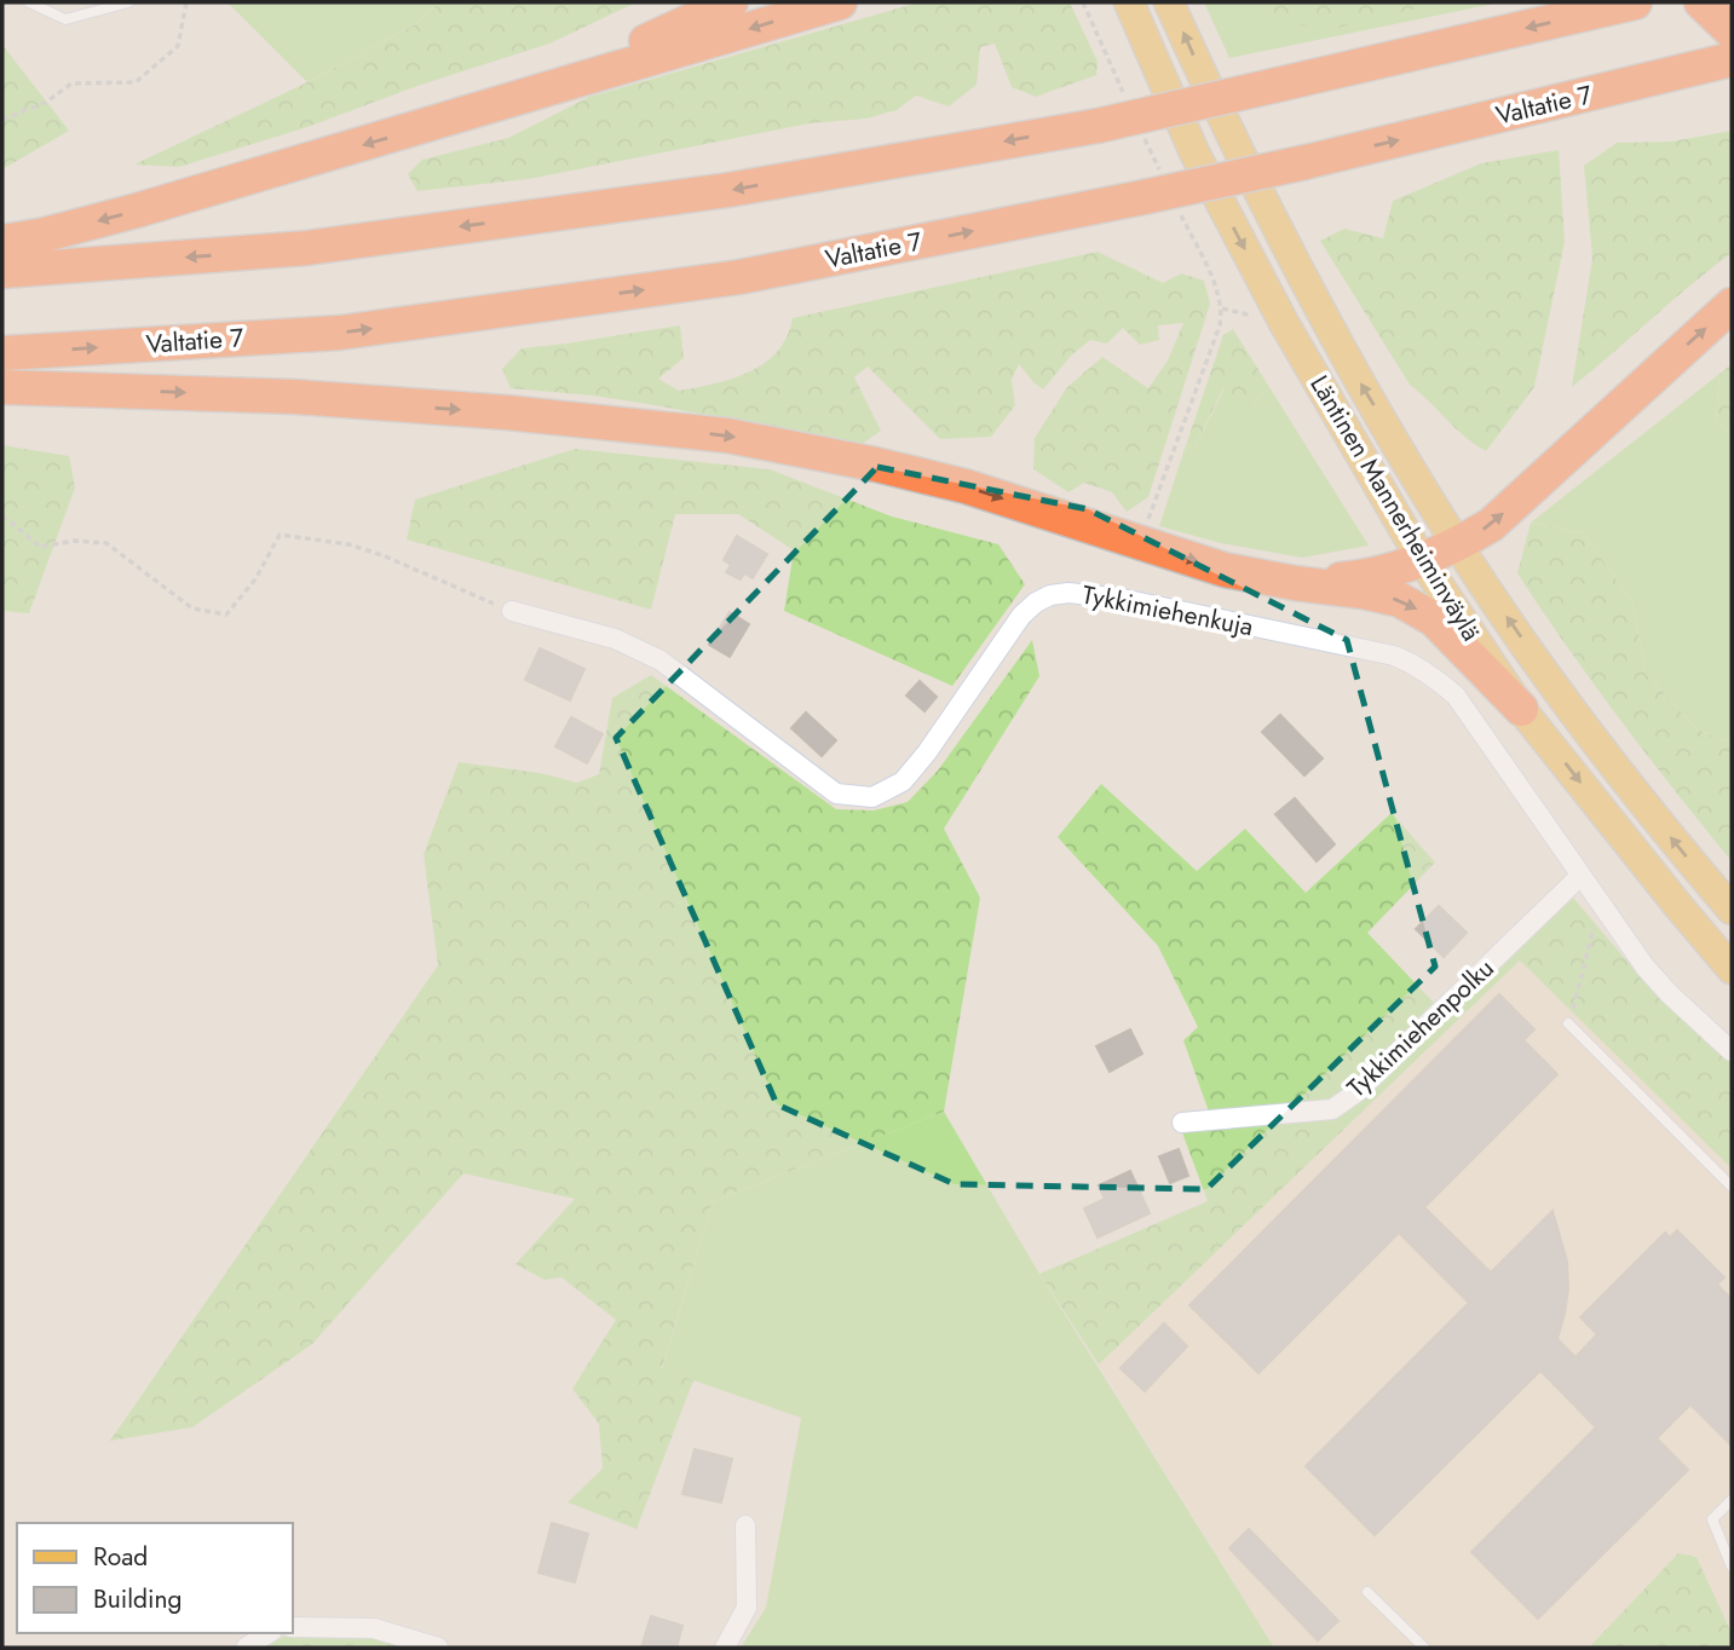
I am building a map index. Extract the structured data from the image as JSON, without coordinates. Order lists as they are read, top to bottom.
{
  "streets": {
    "highway": ["Valtatie 7"],
    "main road": ["Läntinen Mannerheiminväylä"],
    "street": ["Tykkimiehenkuja", "Tykkimiehenpolku"]
  },
  "crossings": [
    ["Tykkimiehenkuja", "Tykkimiehenpolku"]
  ],
  "legend": ["Road", "Building"]
}
